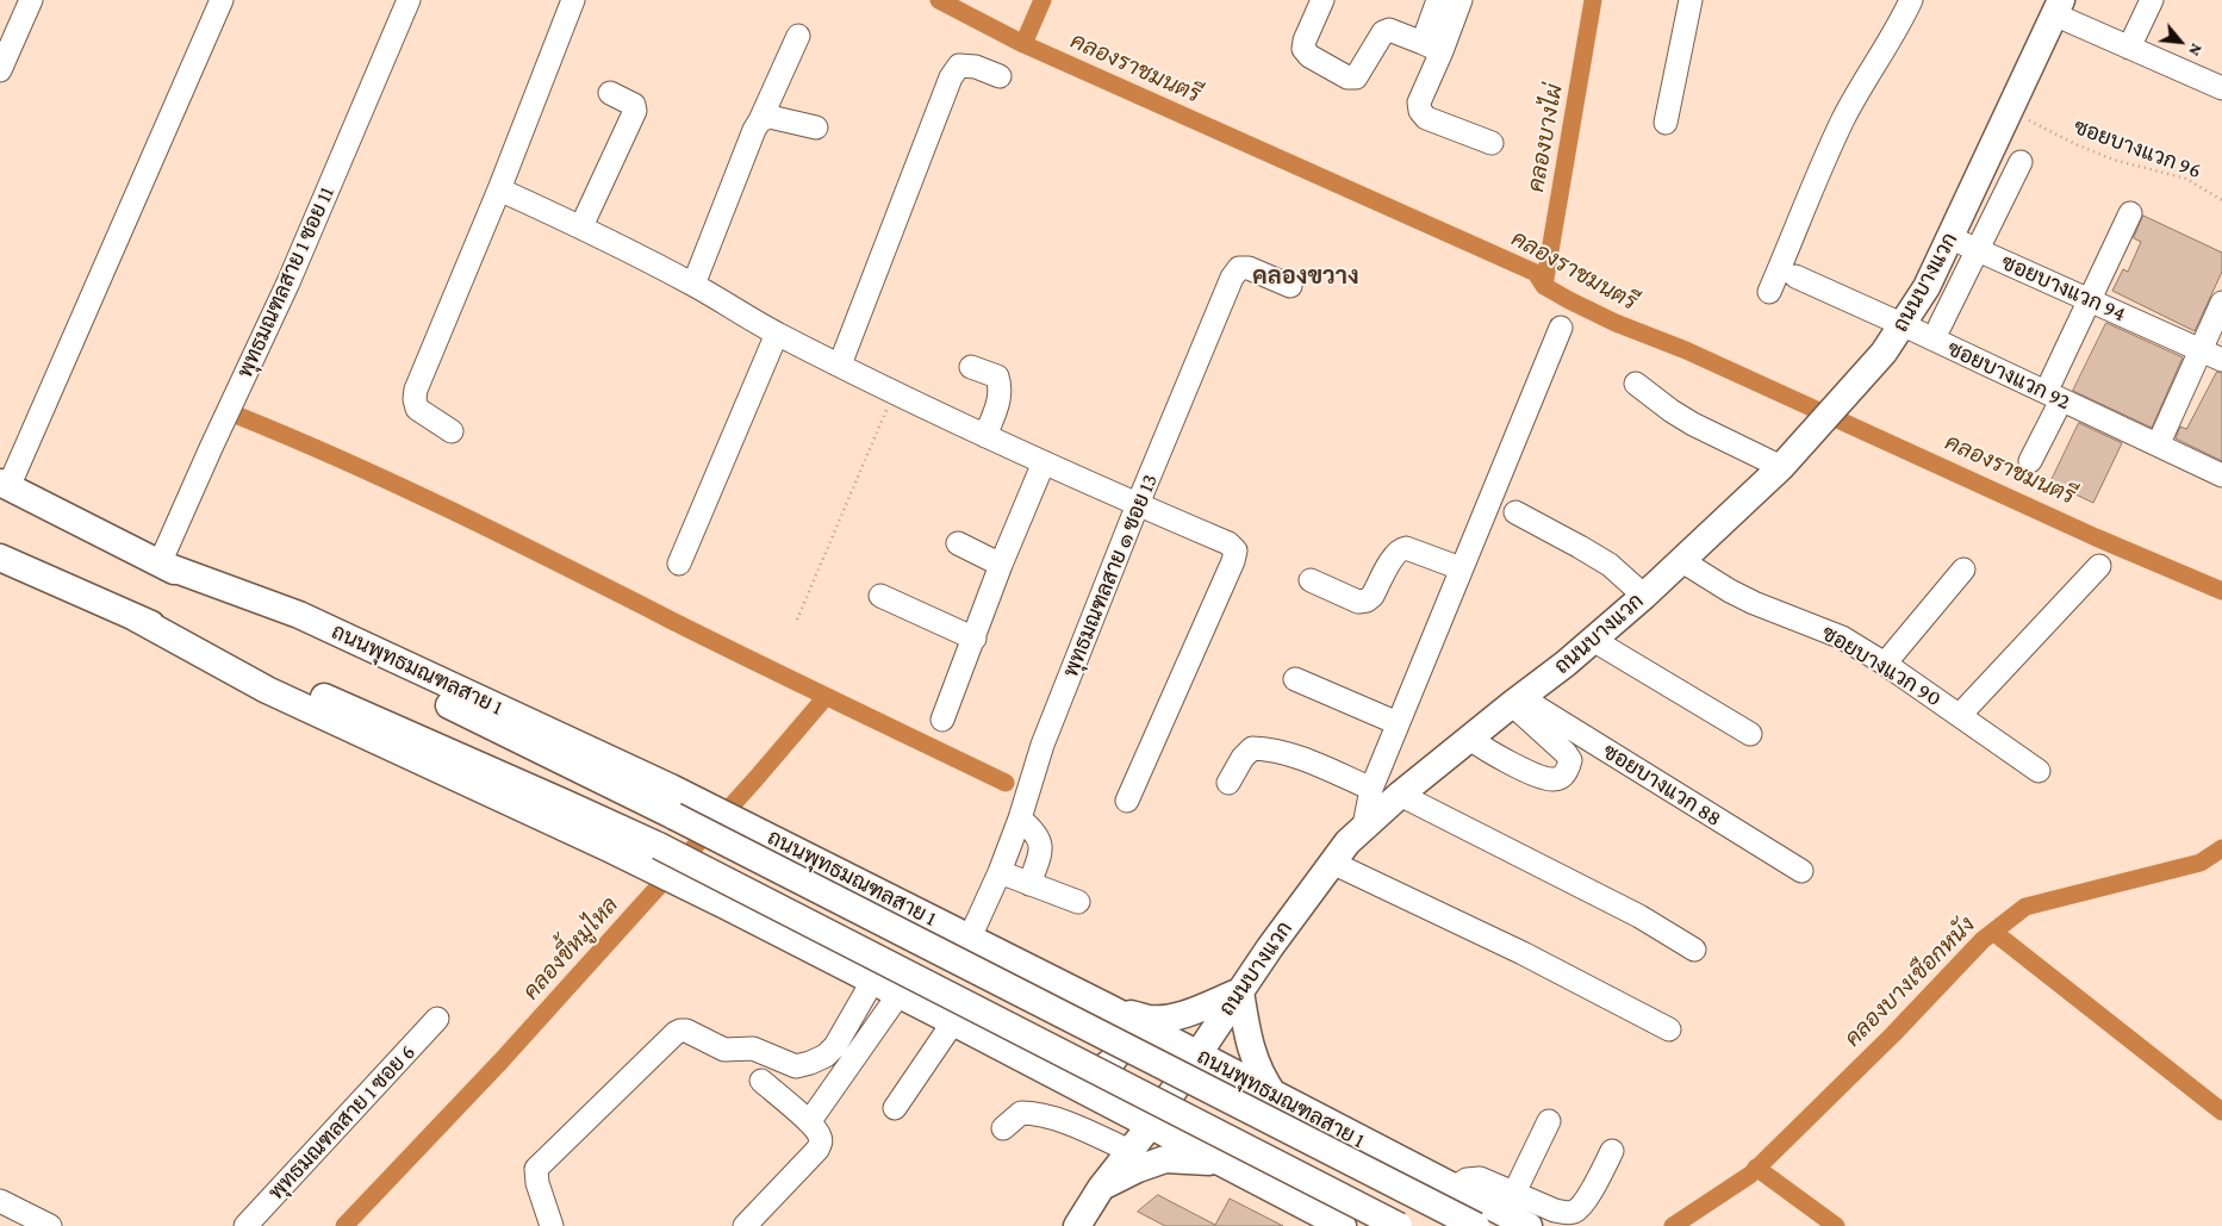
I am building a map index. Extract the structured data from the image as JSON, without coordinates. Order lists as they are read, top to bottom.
{
  "streets": {
    "main road": ["ถนนบางแวก", "ถนนพุทธมณฑลสาย 1"],
    "street": [
      "พุทธมณฑลสาย 1 ซอย 11",
      "ซอยบางแวก 94",
      "ซอยบางแวก 92",
      "พุทธมณฑลสาย ๑ ซอย 13",
      "ซอยบางแวก 90",
      "ซอยบางแวก 88",
      "พุทธมณฑลสาย 1 ซอย 6"
    ],
    "path": ["ซอยบางแวก 96"]
  },
  "crossings": [
    ["ซอยบางแวก 96", "ถนนบางแวก"],
    ["พุทธมณฑลสาย 1 ซอย 11", "ถนนพุทธมณฑลสาย 1"],
    ["ถนนบางแวก", "ซอยบางแวก 94"],
    ["ถนนบางแวก", "ซอยบางแวก 92"],
    ["ถนนบางแวก", "ซอยบางแวก 90"],
    ["ถนนบางแวก", "ถนนพุทธมณฑลสาย 1"],
    ["ถนนบางแวก", "ซอยบางแวก 88"],
    ["พุทธมณฑลสาย ๑ ซอย 13", "ถนนพุทธมณฑลสาย 1"]
  ],
  "districts": ["คลองขวาง"],
  "water": [
    "คลองราชมนตรี",
    "คลองบางไผ่",
    "คลองขี้หมูไหล",
    "คลองบางเชือกหนัง"
  ],
  "north": "bottom right"
}
